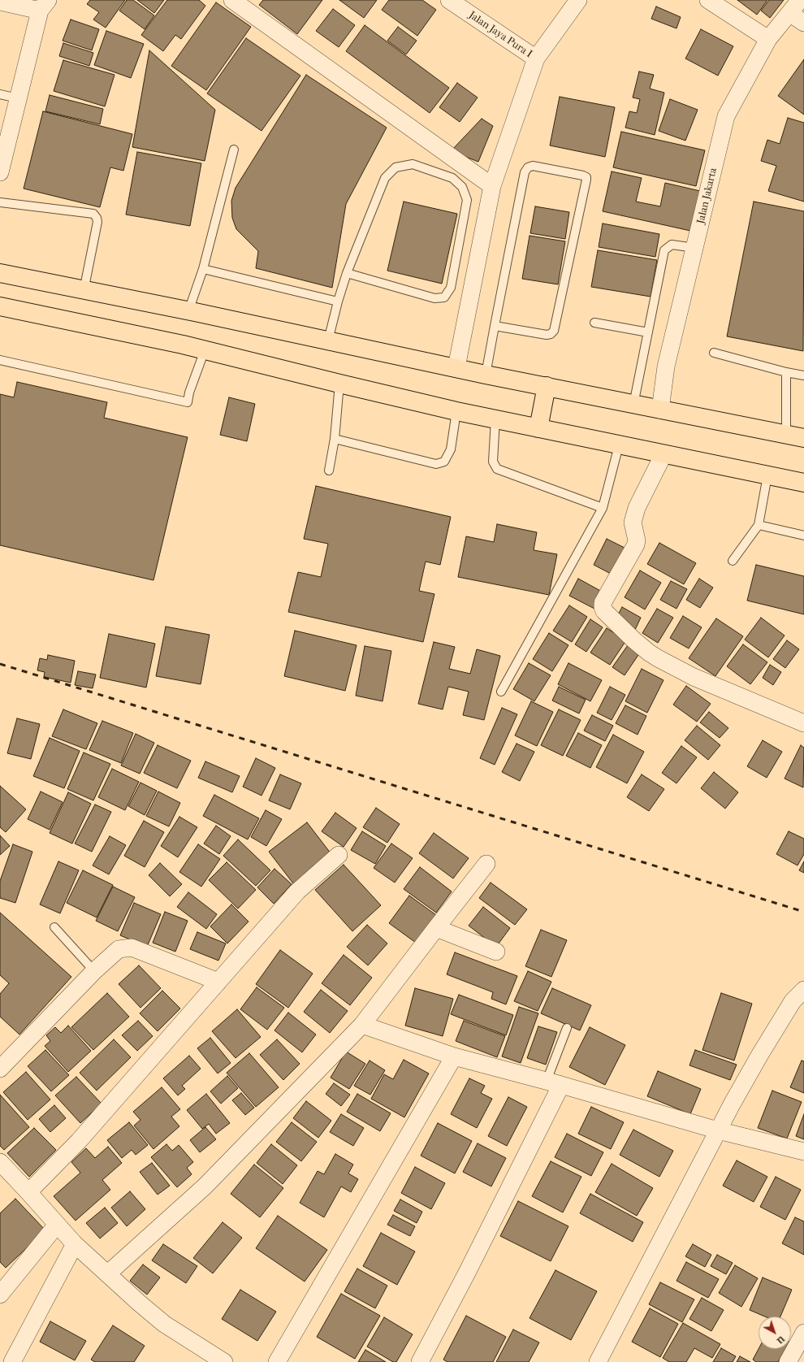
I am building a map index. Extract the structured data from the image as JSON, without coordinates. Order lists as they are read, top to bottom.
{
  "streets": {
    "street": ["Jalan Jaya Pura I", "Jalan Jakarta"]
  },
  "north": "bottom right"
}
